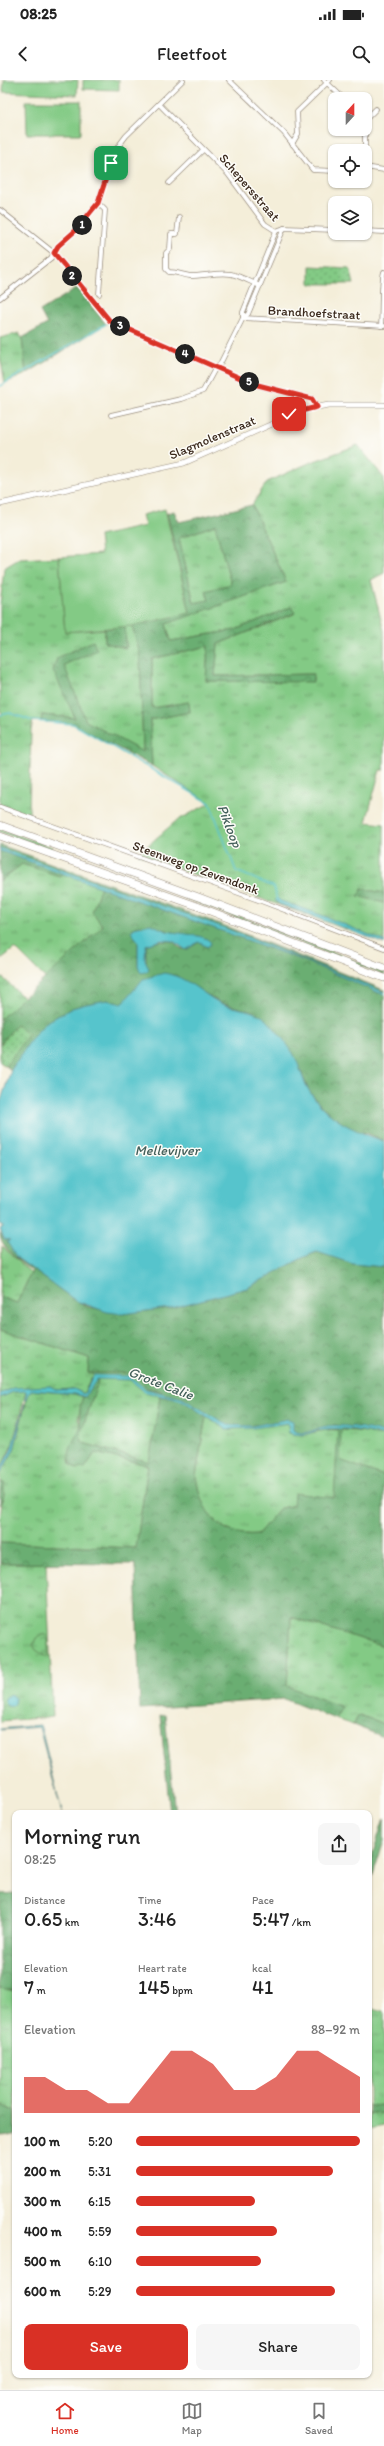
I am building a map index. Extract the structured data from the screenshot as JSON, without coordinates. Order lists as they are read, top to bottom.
{
  "streets": {
    "street": [
      "Schepersstraat",
      "Brandhoefstraat",
      "Slagmolenstraat",
      "Steenweg op Zevendonk"
    ]
  },
  "crossings": [
    ["Schepersstraat", "Brandhoefstraat"]
  ],
  "water": ["Pikloop", "Mellevijver", "Grote Calie"],
  "north": "top",
  "page": {
    "status": "08:25",
    "header": "Fleetfoot",
    "pins": [
      "1",
      "2",
      "3",
      "4",
      "5"
    ],
    "heading": ["Morning run", "08:25"],
    "stats": [
      ["Distance", "0.65 km"],
      ["Time", "3:46"],
      ["Pace", "5:47 /km"],
      ["Elevation", "7 m"],
      ["Heart rate", "145 bpm"],
      ["kcal", "41"]
    ],
    "chart": ["Elevation", "88–92 m"],
    "list": [
      {
        "name": "100 m",
        "note": "5:20"
      },
      {
        "name": "200 m",
        "note": "5:31"
      },
      {
        "name": "300 m",
        "note": "6:15"
      },
      {
        "name": "400 m",
        "note": "5:59"
      },
      {
        "name": "500 m",
        "note": "6:10"
      },
      {
        "name": "600 m",
        "note": "5:29"
      }
    ],
    "buttons": ["Save", "Share"],
    "tabs": ["Home", "Map", "Saved"]
  }
}
